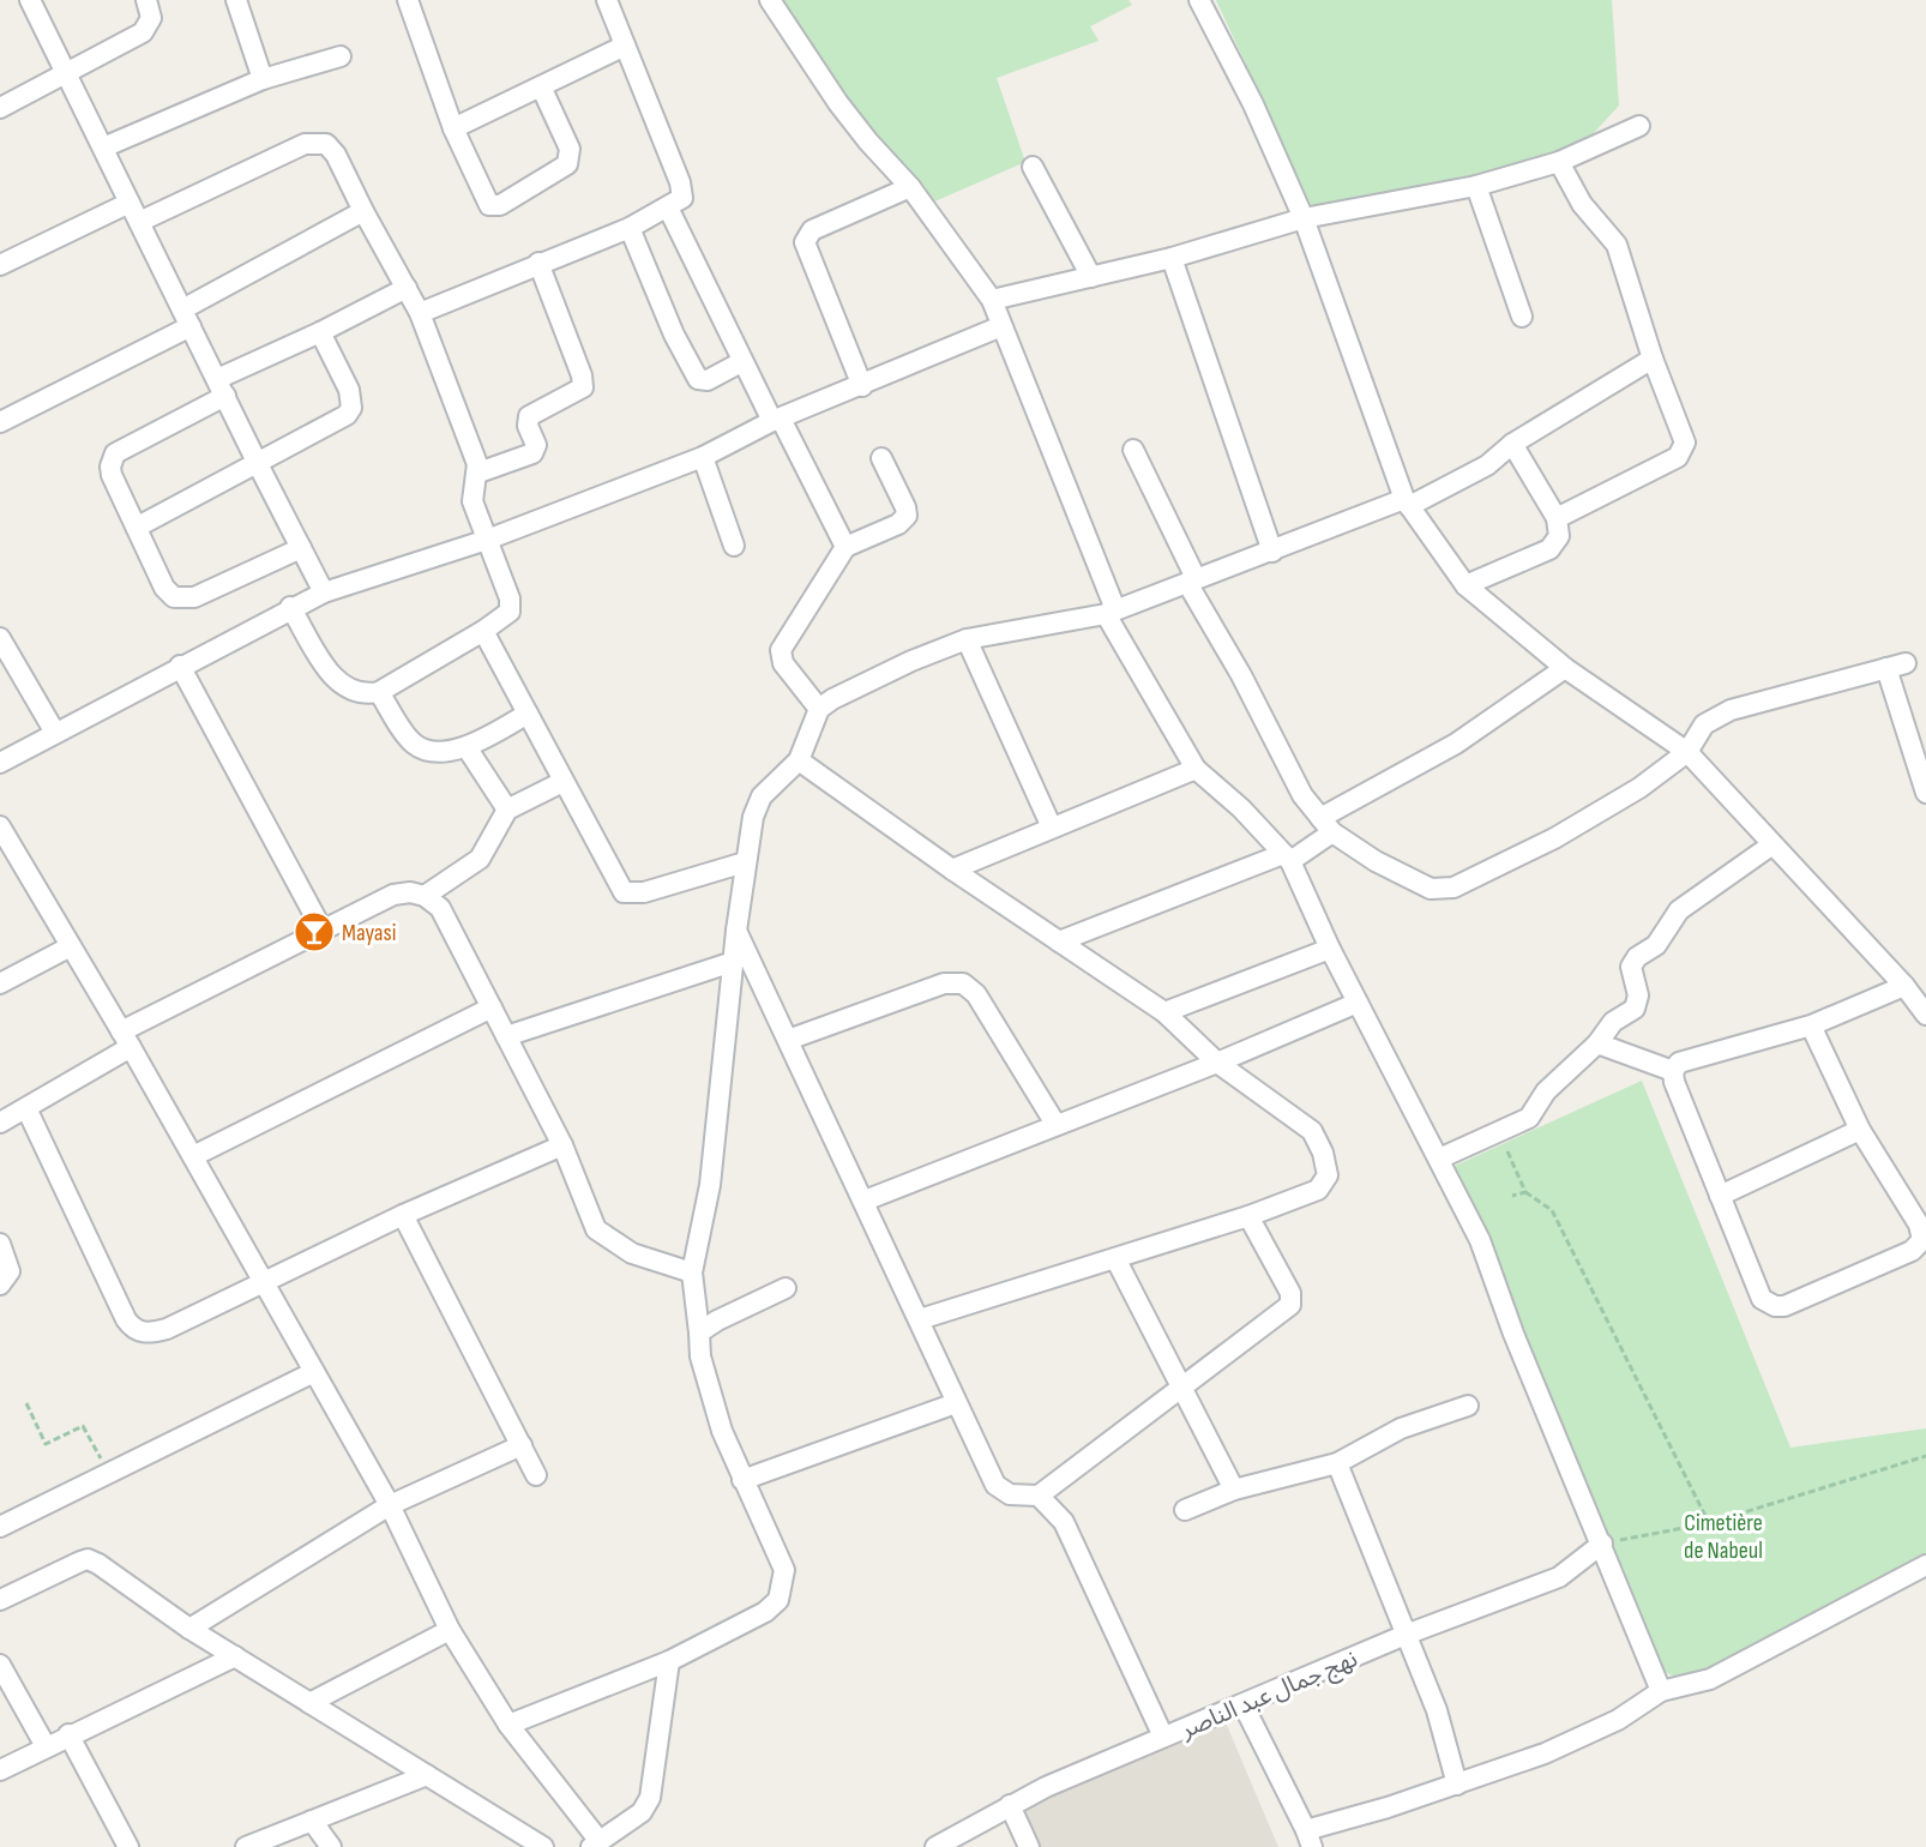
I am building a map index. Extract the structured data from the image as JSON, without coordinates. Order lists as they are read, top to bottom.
{
  "streets": {
    "street": ["نهج جمال عبد الناصر"]
  },
  "parks": ["Cimetière de Nabeul"],
  "places": {
    "bar": ["Mayasi"]
  }
}
